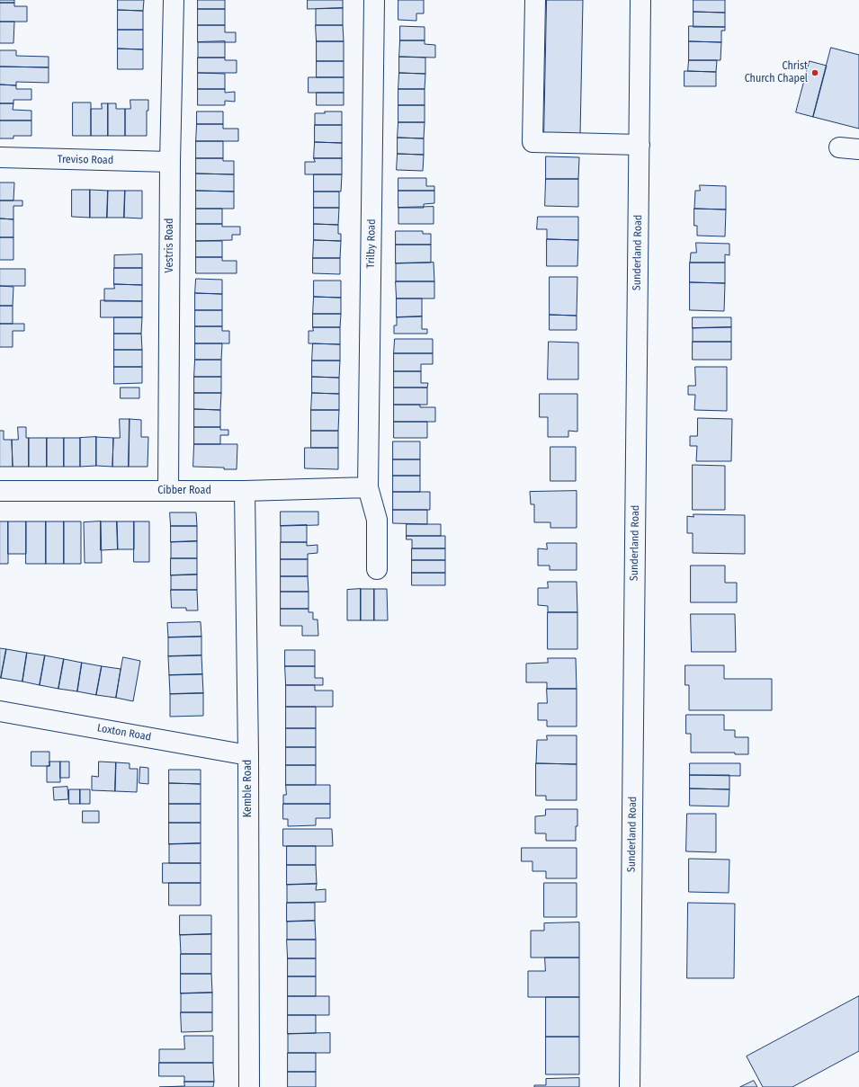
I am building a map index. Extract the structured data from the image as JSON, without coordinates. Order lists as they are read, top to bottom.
{
  "streets": {
    "street": [
      "Treviso Road",
      "Trilby Road",
      "Vestris Road",
      "Sunderland Road",
      "Cibber Road",
      "Loxton Road",
      "Kemble Road"
    ]
  },
  "crossings": [
    ["Treviso Road", "Vestris Road"],
    ["Trilby Road", "Cibber Road"],
    ["Vestris Road", "Cibber Road"],
    ["Cibber Road", "Kemble Road"],
    ["Loxton Road", "Kemble Road"]
  ],
  "places": ["Christ Church Chapel"]
}
